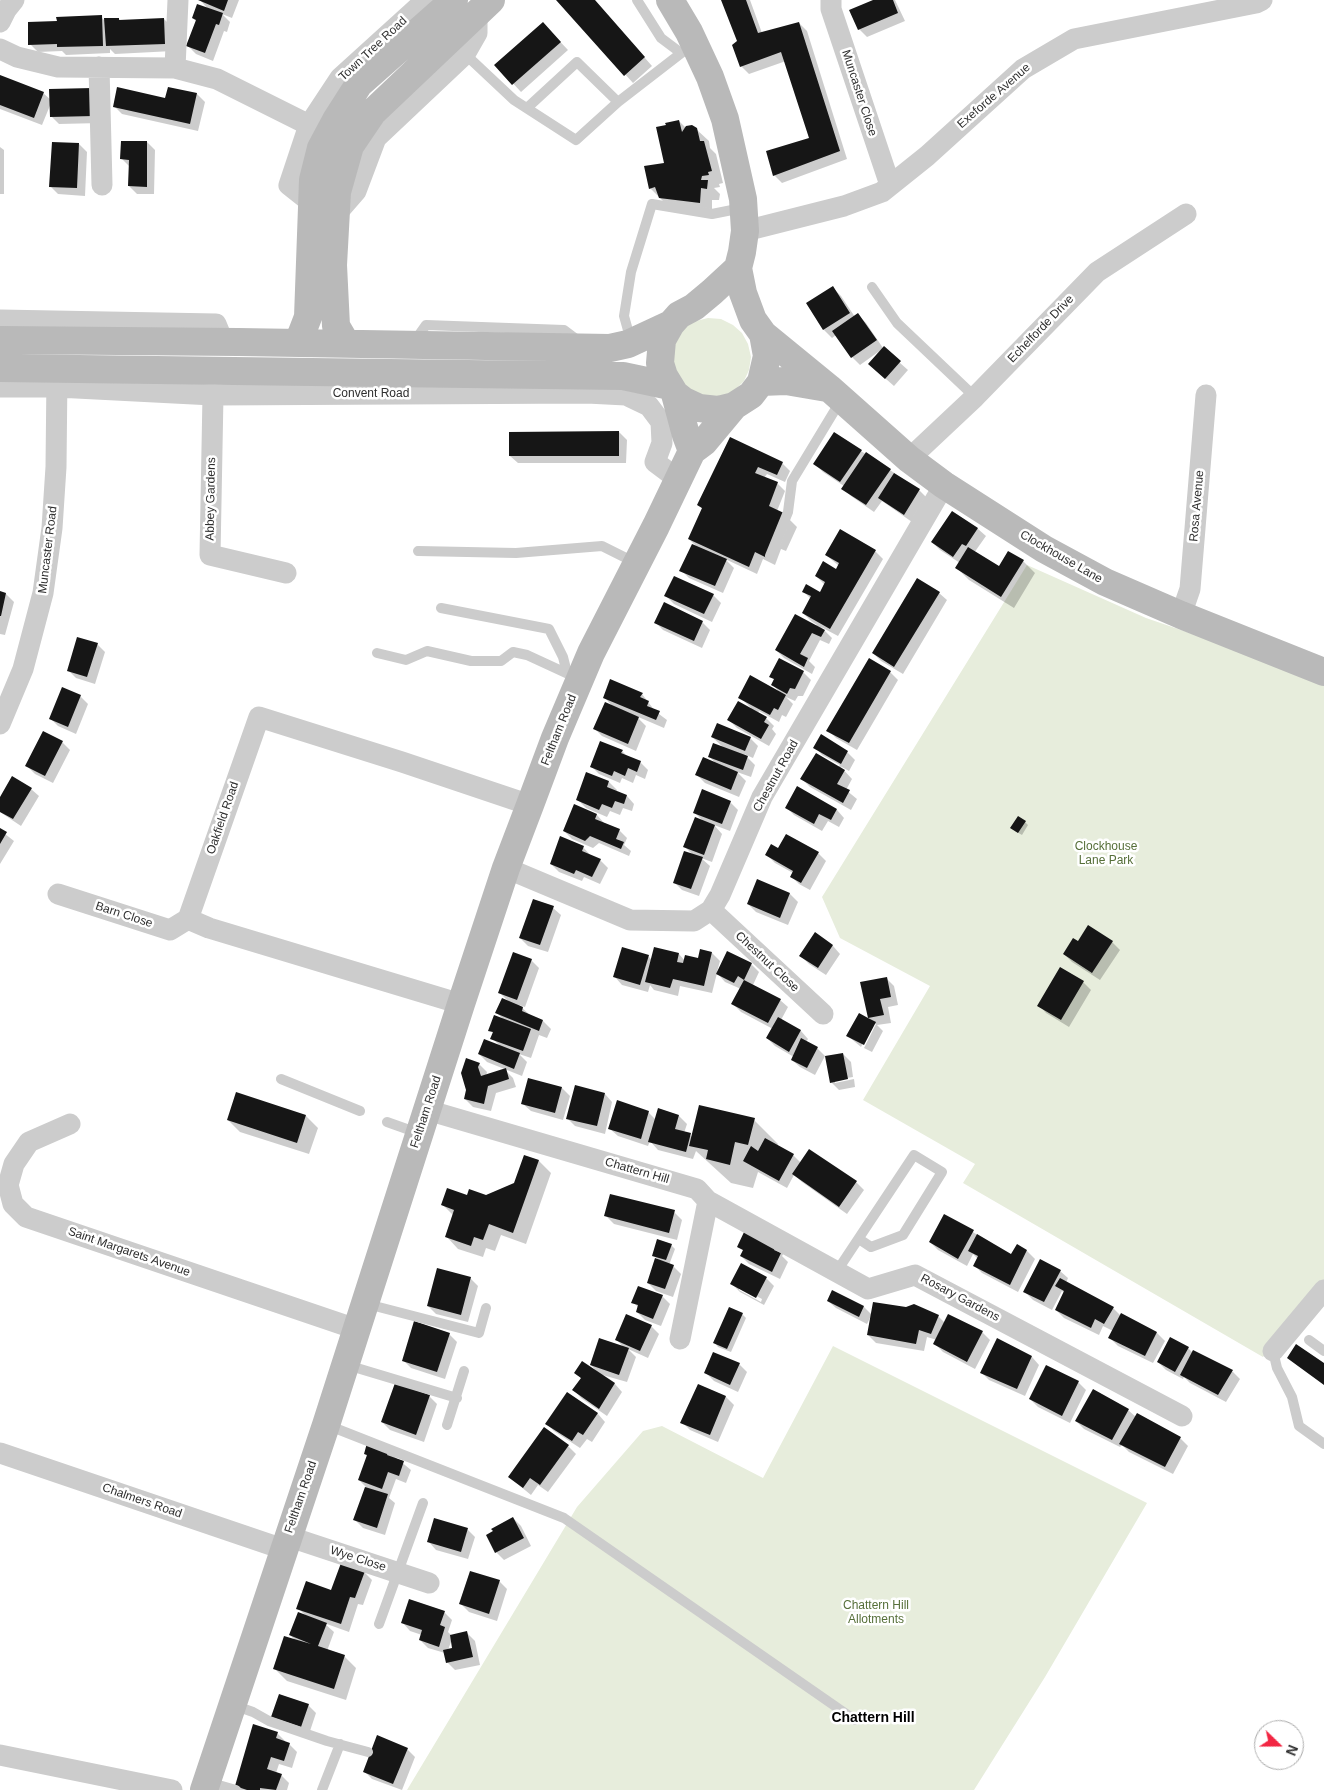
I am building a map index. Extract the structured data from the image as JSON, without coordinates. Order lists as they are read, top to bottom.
{
  "streets": {
    "main road": ["Convent Road", "Clockhouse Lane", "Feltham Road"],
    "street": [
      "Town Tree Road",
      "Muncaster Close",
      "Exeforde Avenue",
      "Echelforde Drive",
      "Abbey Gardens",
      "Rosa Avenue",
      "Muncaster Road",
      "Chestnut Road",
      "Oakfield Road",
      "Barn Close",
      "Chestnut Close",
      "Chattern Hill",
      "Saint Margarets Avenue",
      "Rosary Gardens",
      "Chalmers Road",
      "Wye Close"
    ]
  },
  "crossings": [
    ["Muncaster Close", "Exeforde Avenue"],
    ["Echelforde Drive", "Clockhouse Lane"],
    ["Convent Road", "Abbey Gardens"],
    ["Convent Road", "Muncaster Road"],
    ["Convent Road", "Clockhouse Lane"],
    ["Convent Road", "Feltham Road"],
    ["Rosa Avenue", "Clockhouse Lane"],
    ["Clockhouse Lane", "Feltham Road"],
    ["Clockhouse Lane", "Chestnut Road"],
    ["Feltham Road", "Oakfield Road"],
    ["Feltham Road", "Chattern Hill"],
    ["Feltham Road", "Saint Margarets Avenue"],
    ["Feltham Road", "Chalmers Road"],
    ["Feltham Road", "Wye Close"],
    ["Chestnut Road", "Chestnut Close"],
    ["Oakfield Road", "Barn Close"],
    ["Chattern Hill", "Rosary Gardens"],
    ["Chalmers Road", "Wye Close"]
  ],
  "districts": ["Chattern Hill"],
  "parks": ["Clockhouse Lane Park", "Chattern Hill Allotments"],
  "north": "right"
}
